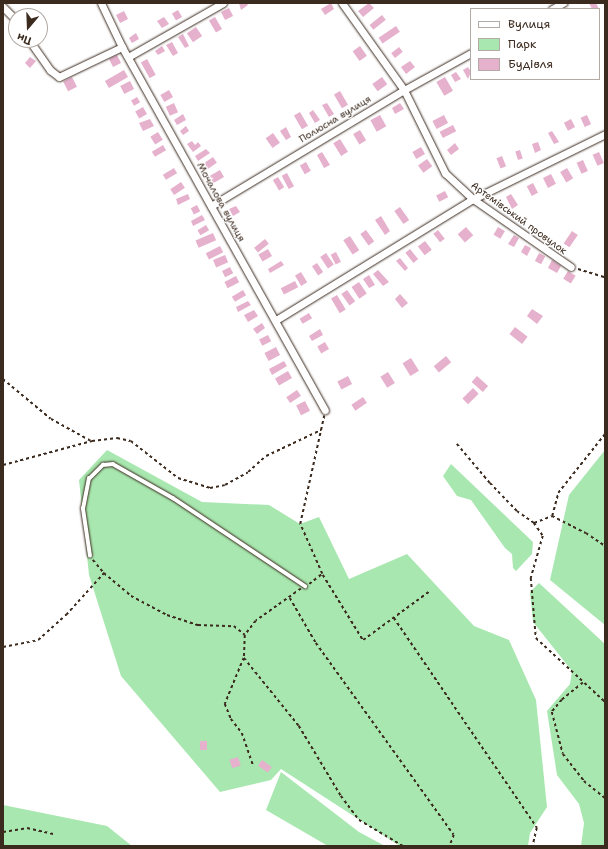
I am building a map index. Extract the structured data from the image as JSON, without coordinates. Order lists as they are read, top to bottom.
{
  "streets": {
    "street": ["Полюсна вулиця", "Мочалова вулиця", "Артемівський провулок"]
  },
  "crossings": [
    ["Полюсна вулиця", "Мочалова вулиця"],
    ["Полюсна вулиця", "Артемівський провулок"]
  ],
  "legend": ["Вулиця", "Парк", "Будівля"],
  "north": "bottom"
}
